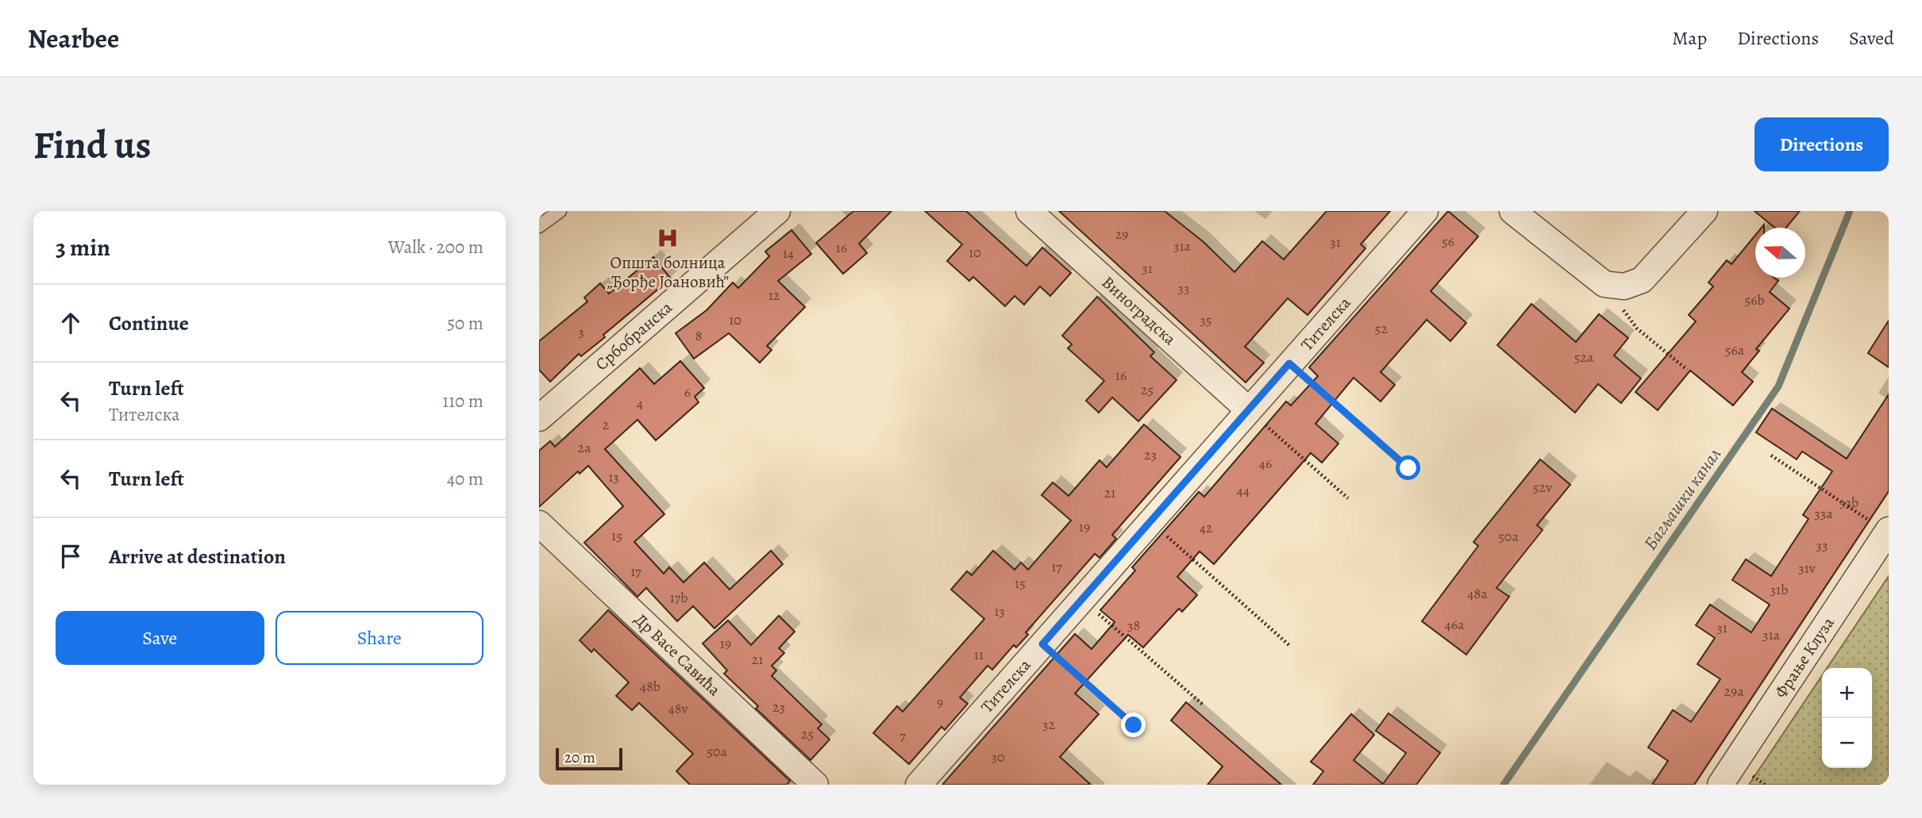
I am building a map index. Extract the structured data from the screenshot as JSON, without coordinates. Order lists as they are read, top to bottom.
{
  "streets": {
    "street": [
      "Виноградска",
      "Тителска",
      "Србобранска",
      "Др Васе Савића",
      "Фрање Клуза"
    ]
  },
  "crossings": [
    ["Виноградска", "Тителска"]
  ],
  "water": ["Багљашки канал"],
  "places": {
    "hospital": ["Општа болница „Ђорђе Јоановић”"]
  },
  "house_numbers": [
    "29",
    "56",
    "31",
    "31a",
    "16",
    "10",
    "14",
    "31",
    "33",
    "12",
    "56b",
    "10",
    "35",
    "52",
    "3",
    "8",
    "56a",
    "52a",
    "16",
    "25",
    "6",
    "4",
    "2",
    "2a",
    "23",
    "46",
    "13",
    "52v",
    "44",
    "21",
    "33b",
    "33a",
    "19",
    "42",
    "15",
    "50a",
    "33",
    "17",
    "31v",
    "17",
    "15",
    "31b",
    "48a",
    "17b",
    "13",
    "46a",
    "38",
    "31",
    "31a",
    "19",
    "11",
    "21",
    "48b",
    "29a",
    "9",
    "23",
    "48v",
    "32",
    "25",
    "7",
    "50a",
    "30"
  ],
  "scale_bar": "20 m",
  "north": "left",
  "page": {
    "header": "Nearbee",
    "nav": ["Map", "Directions", "Saved"],
    "buttons": [
      "Directions",
      ["Save", "Share"]
    ],
    "title": "Find us",
    "heading": ["3 min", "Walk · 200 m"],
    "list": [
      ["Continue", "50 m"],
      ["Turn left", "Тителска", "110 m"],
      ["Turn left", "40 m"],
      "Arrive at destination"
    ],
    "map_buttons": ["+", "−"],
    "scale": "20 m"
  }
}
